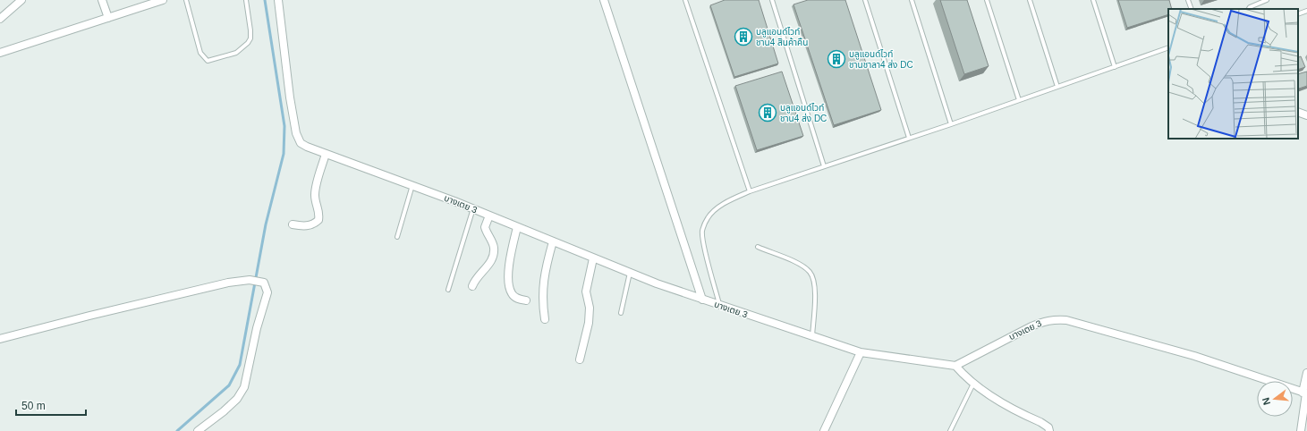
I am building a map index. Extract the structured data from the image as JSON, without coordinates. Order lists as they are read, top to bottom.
{
  "streets": {
    "street": ["บางเตย 3"]
  },
  "places": {
    "building": ["บลูแอนด์ไวท์ ชาน4 สินค้าคืน", "บลูแอนด์ไวท์ ชานชาลา4 ส่ง DC", "บลูแอนด์ไวท์ ชาน4 ส่ง DC"]
  },
  "scale_bar": "50 m",
  "north": "left"
}
